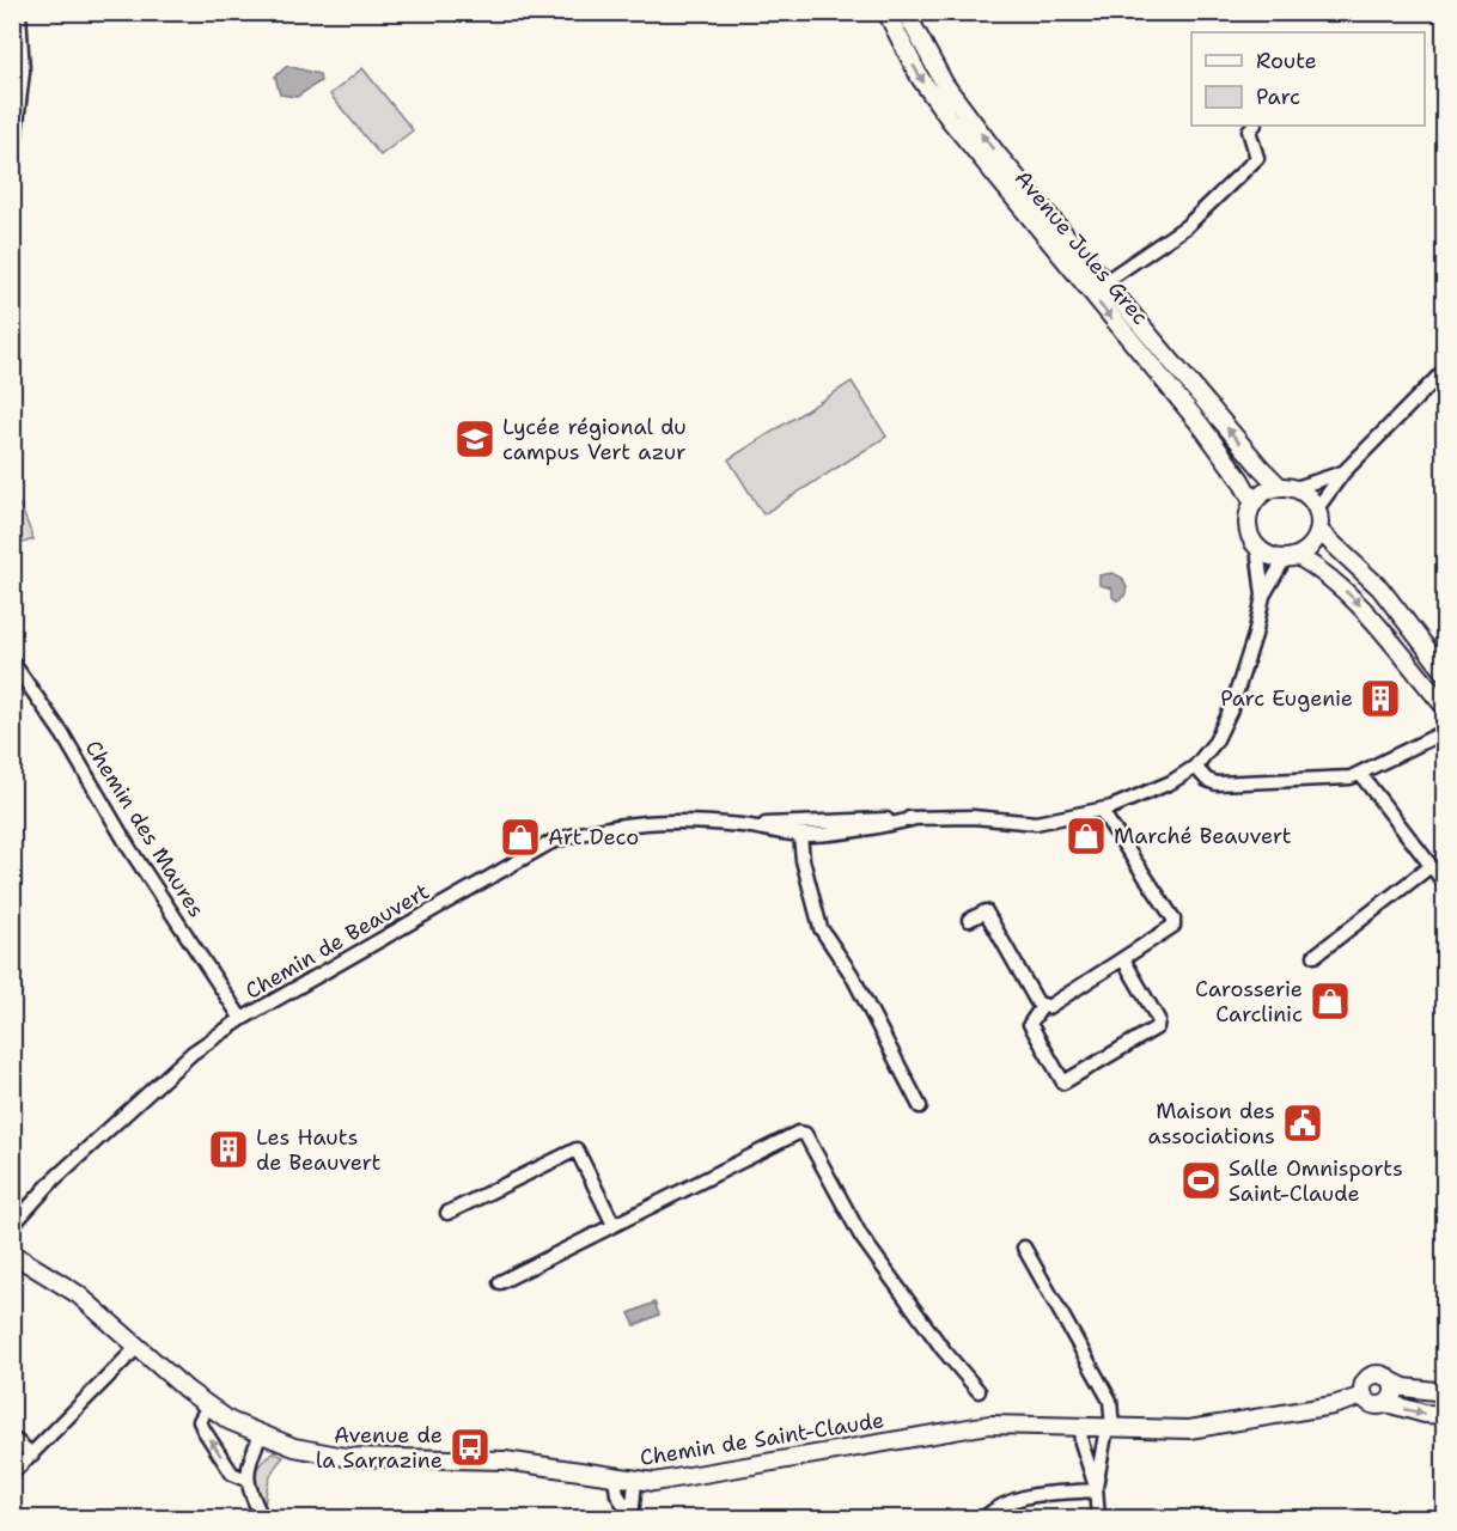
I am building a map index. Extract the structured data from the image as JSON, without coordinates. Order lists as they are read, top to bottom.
{
  "streets": {
    "street": [
      "Avenue Jules Grec",
      "Chemin des Maures",
      "Chemin de Beauvert",
      "Chemin de Saint-Claude"
    ]
  },
  "crossings": [
    ["Avenue Jules Grec", "Chemin de Beauvert"],
    ["Chemin des Maures", "Chemin de Beauvert"]
  ],
  "places": {
    "school or university": ["Lycée régional du campus Vert azur"],
    "building": ["Parc Eugenie", "Les Hauts de Beauvert"],
    "shop": ["Marché Beauvert", "Art Deco", "Carosserie Carclinic"],
    "public building": ["Maison des associations"],
    "sports": ["Salle Omnisports Saint-Claude"],
    "bus stop": ["Avenue de la Sarrazine"]
  },
  "legend": ["Route", "Parc"]
}
